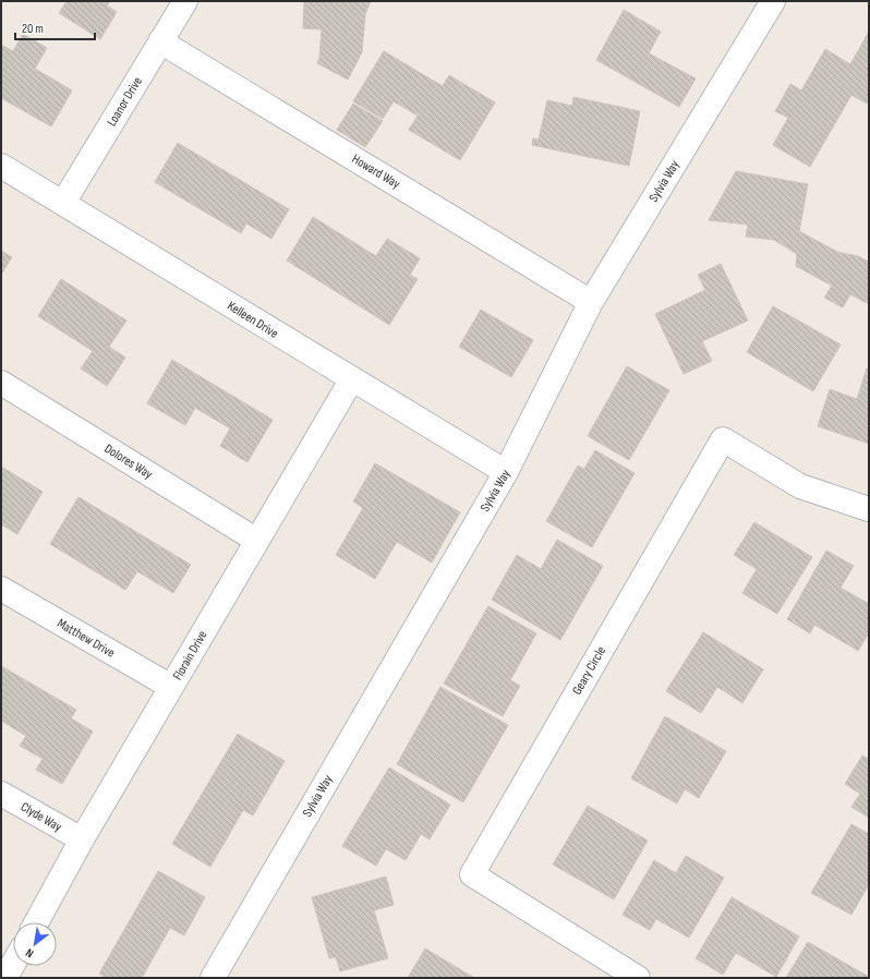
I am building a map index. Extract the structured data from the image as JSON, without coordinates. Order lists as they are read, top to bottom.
{
  "streets": {
    "street": [
      "Loanor Drive",
      "Howard Way",
      "Sylvia Way",
      "Kelleen Drive",
      "Dolores Way",
      "Matthew Drive",
      "Florain Drive",
      "Geary Circle",
      "Clyde Way"
    ]
  },
  "crossings": [
    ["Loanor Drive", "Howard Way"],
    ["Loanor Drive", "Kelleen Drive"],
    ["Howard Way", "Sylvia Way"],
    ["Sylvia Way", "Kelleen Drive"],
    ["Kelleen Drive", "Florain Drive"],
    ["Dolores Way", "Florain Drive"],
    ["Matthew Drive", "Florain Drive"],
    ["Florain Drive", "Clyde Way"]
  ],
  "scale_bar": "20 m",
  "north": "bottom left"
}
